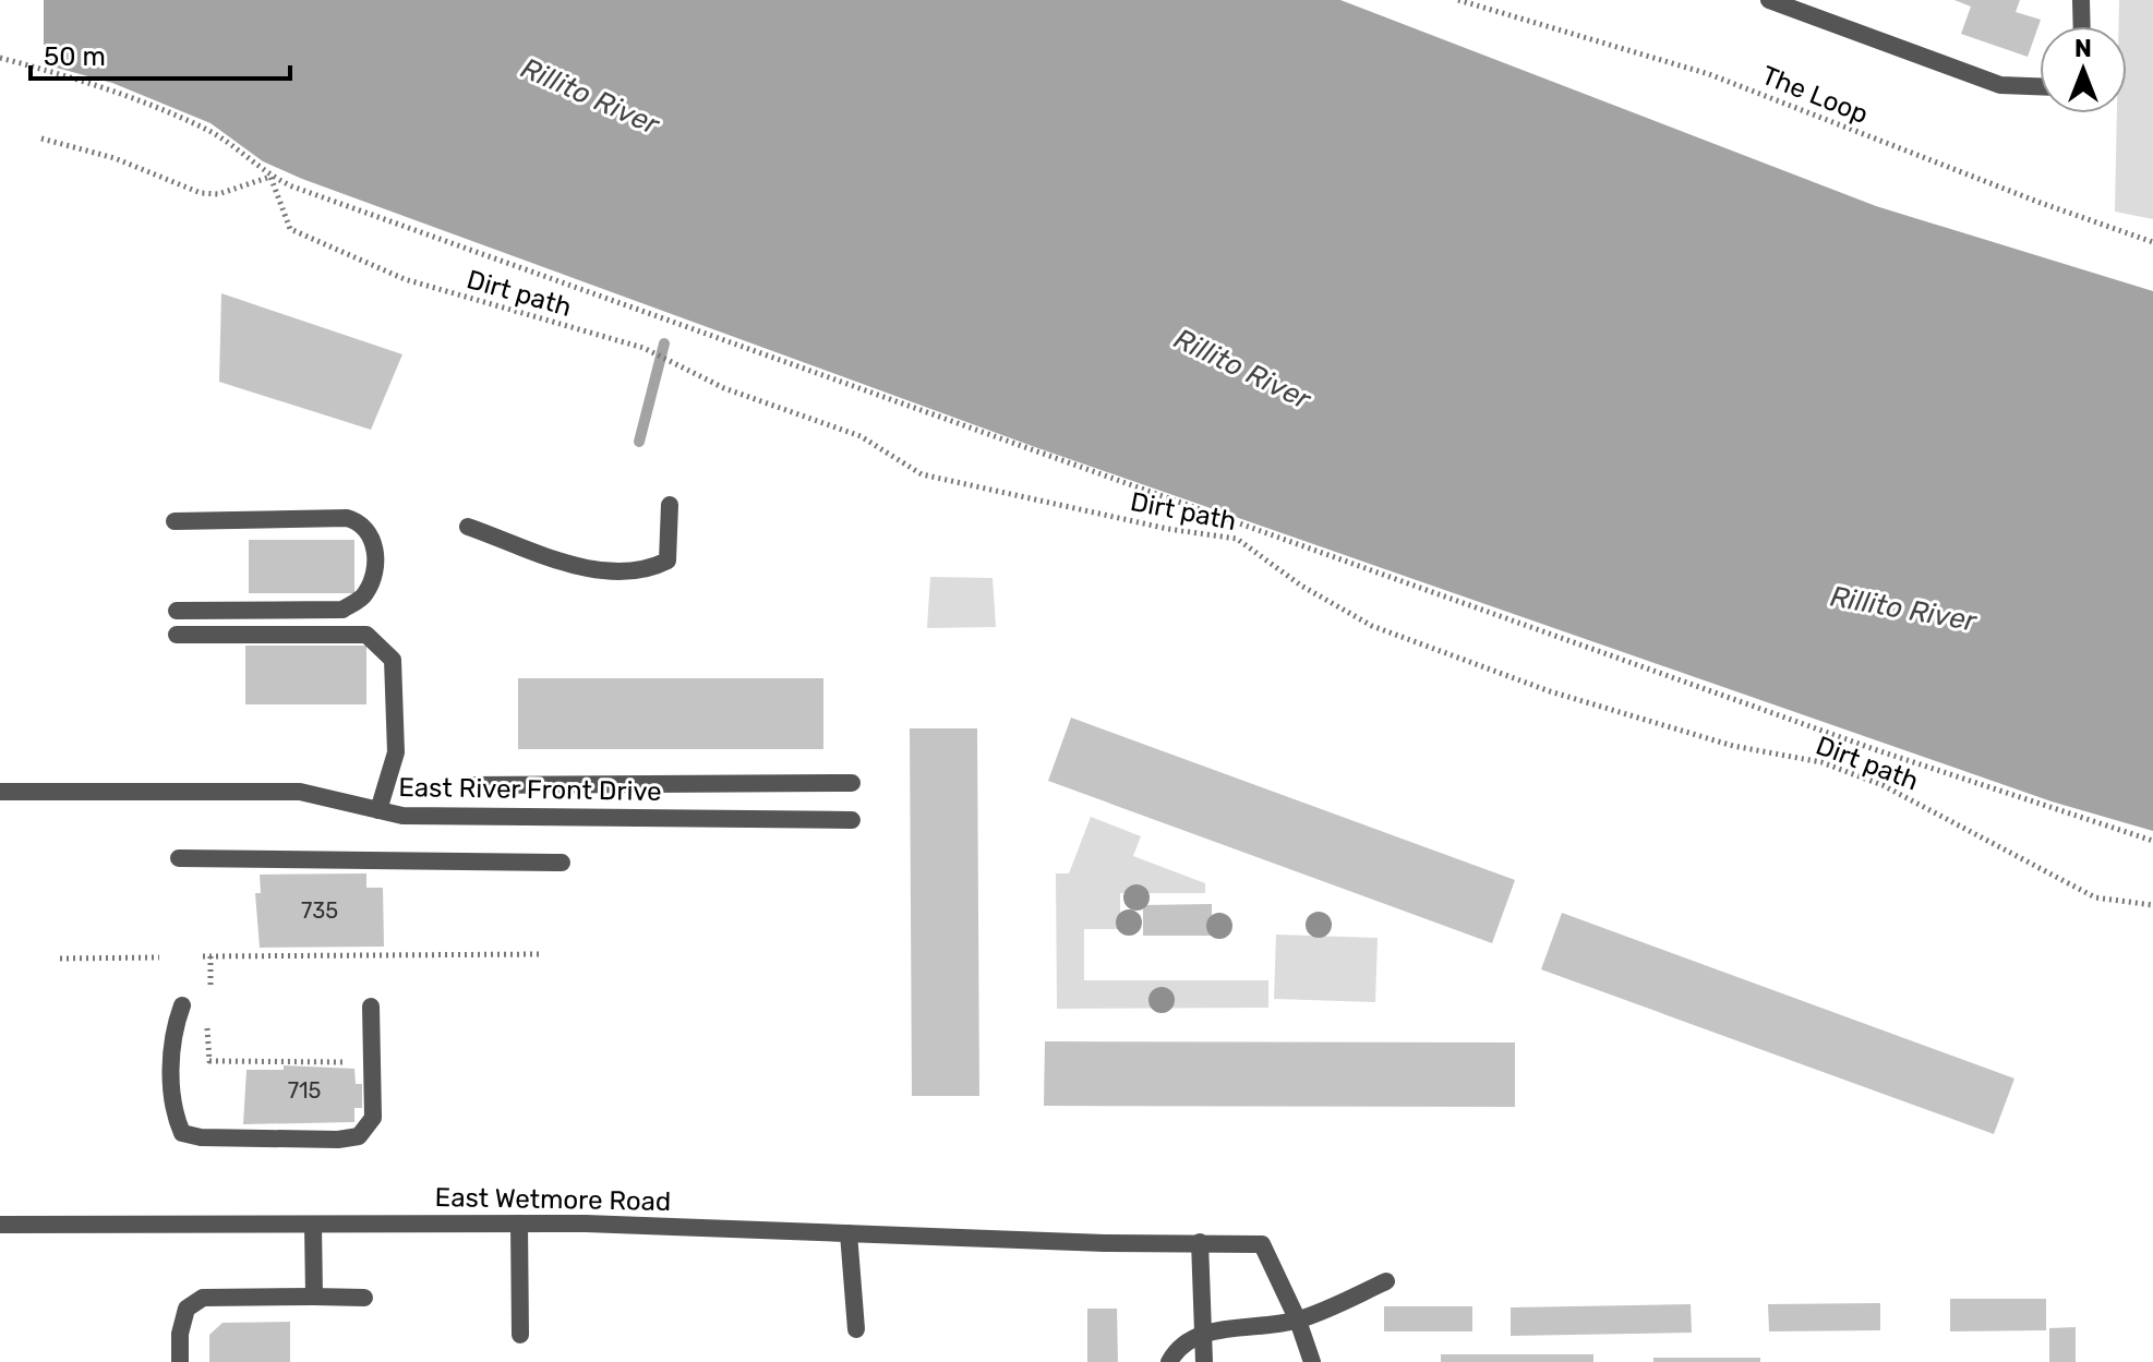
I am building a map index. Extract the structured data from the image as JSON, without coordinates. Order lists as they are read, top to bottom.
{
  "streets": {
    "street": ["East River Front Drive", "East Wetmore Road"],
    "path": ["The Loop", "Dirt path"]
  },
  "water": ["Rillito River"],
  "house_numbers": ["735", "715"],
  "scale_bar": "50 m",
  "north": "top"
}
